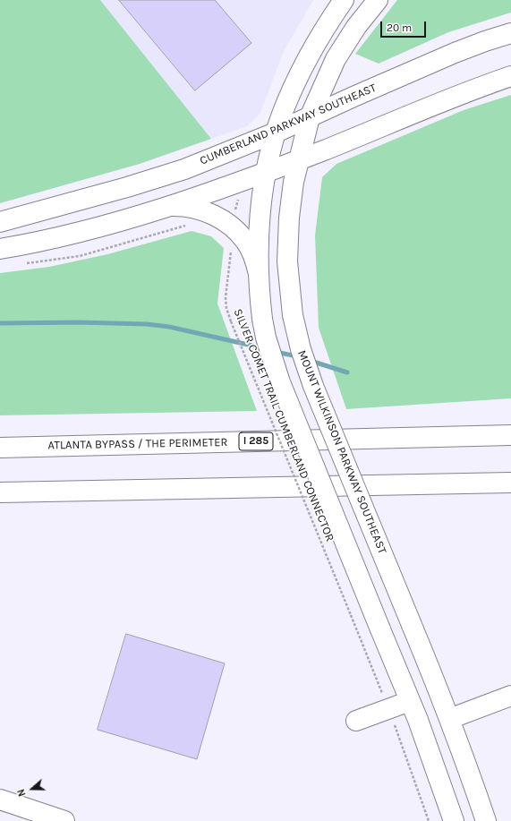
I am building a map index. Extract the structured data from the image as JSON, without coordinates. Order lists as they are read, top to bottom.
{
  "streets": {
    "main road": [
      "CUMBERLAND PARKWAY SOUTHEAST",
      "I 285",
      "ATLANTA BYPASS / THE PERIMETER",
      "MOUNT WILKINSON PARKWAY SOUTHEAST"
    ],
    "path": ["SILVER COMET TRAIL CUMBERLAND CONNECTOR"]
  },
  "crossings": [
    ["CUMBERLAND PARKWAY SOUTHEAST", "MOUNT WILKINSON PARKWAY SOUTHEAST"]
  ],
  "scale_bar": "20 m",
  "north": "left"
}
